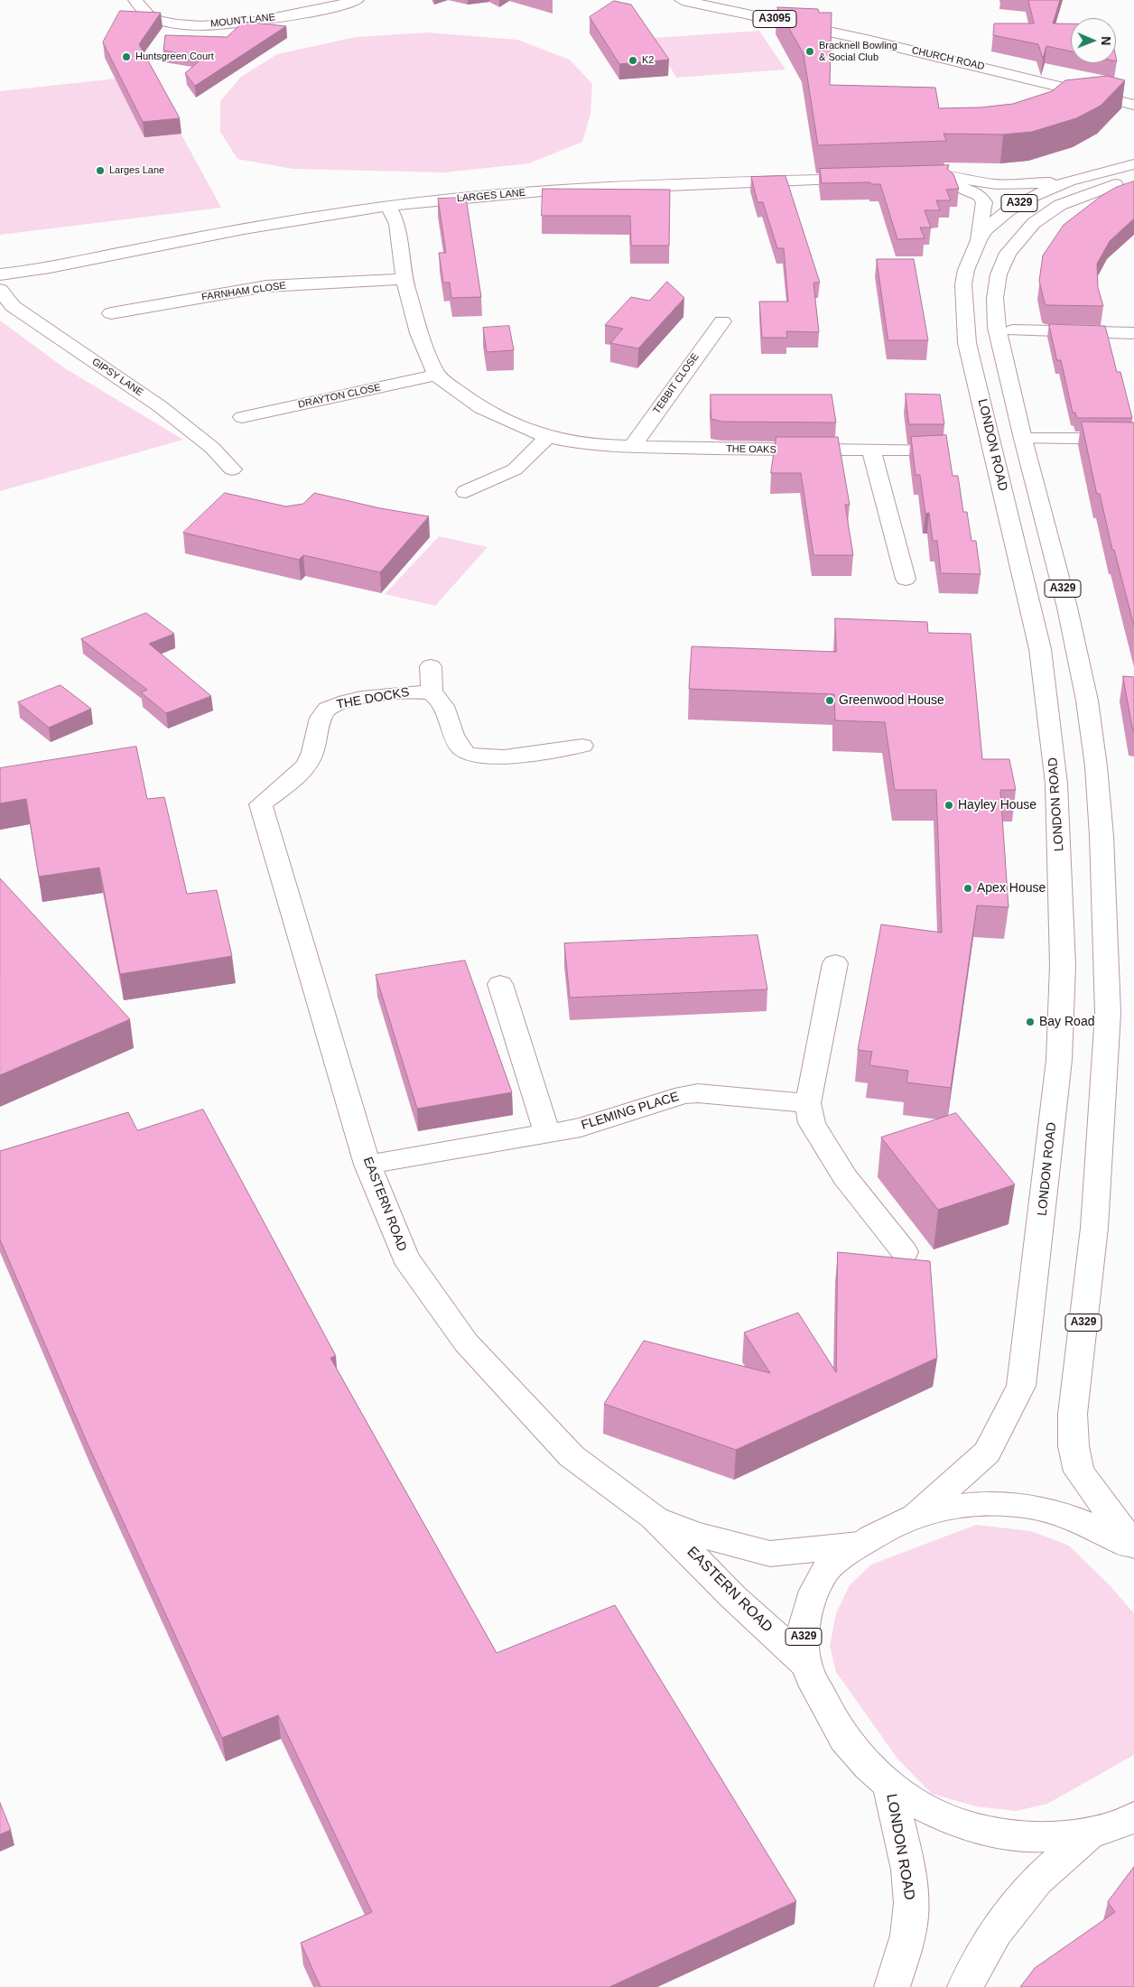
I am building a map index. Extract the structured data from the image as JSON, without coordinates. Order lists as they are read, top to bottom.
{
  "streets": {
    "street": [
      "A3095",
      "MOUNT LANE",
      "CHURCH ROAD",
      "LARGES LANE",
      "A329",
      "FARNHAM CLOSE",
      "GIPSY LANE",
      "TEBBIT CLOSE",
      "DRAYTON CLOSE",
      "LONDON ROAD",
      "THE OAKS",
      "THE DOCKS",
      "FLEMING PLACE",
      "EASTERN ROAD"
    ]
  },
  "crossings": [
    ["A329", "LONDON ROAD"],
    ["A329", "EASTERN ROAD"],
    ["TEBBIT CLOSE", "THE OAKS"],
    ["DRAYTON CLOSE", "THE OAKS"],
    ["THE DOCKS", "EASTERN ROAD"],
    ["FLEMING PLACE", "EASTERN ROAD"]
  ],
  "places": [
    "Bracknell Bowling & Social Club",
    "Huntsgreen Court",
    "K2",
    "Larges Lane",
    "Greenwood House",
    "Hayley House",
    "Apex House",
    "Bay Road"
  ],
  "north": "right"
}
